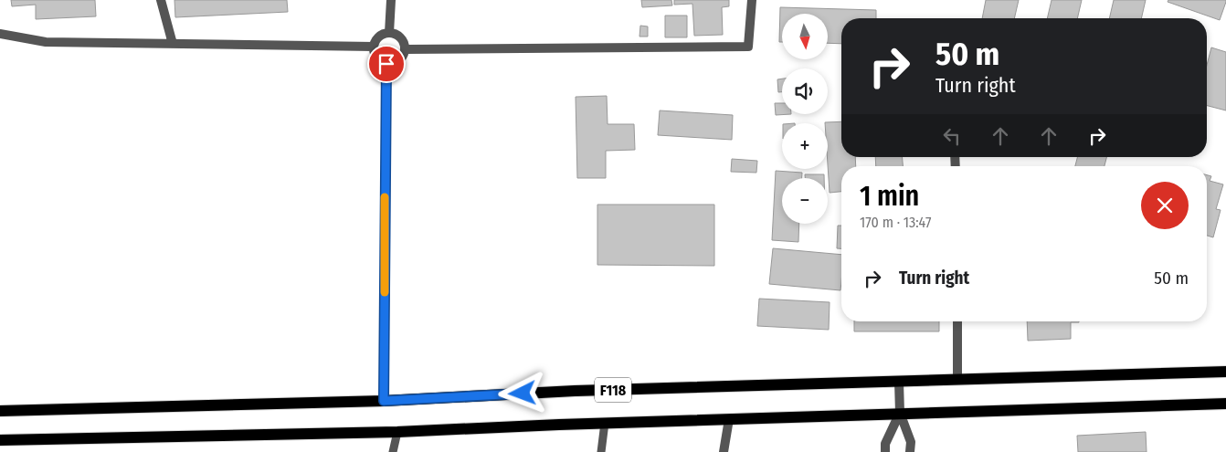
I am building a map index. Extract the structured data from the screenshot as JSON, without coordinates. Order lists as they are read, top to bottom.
{
  "streets": {
    "main road": ["F118"]
  },
  "north": "bottom",
  "page": {
    "map_buttons": ["+", "−"],
    "turn": ["50 m", "Turn right"],
    "heading": ["1 min", "170 m · 13:47"],
    "list": [
      {
        "name": "Turn right",
        "value": "50 m"
      }
    ]
  }
}
